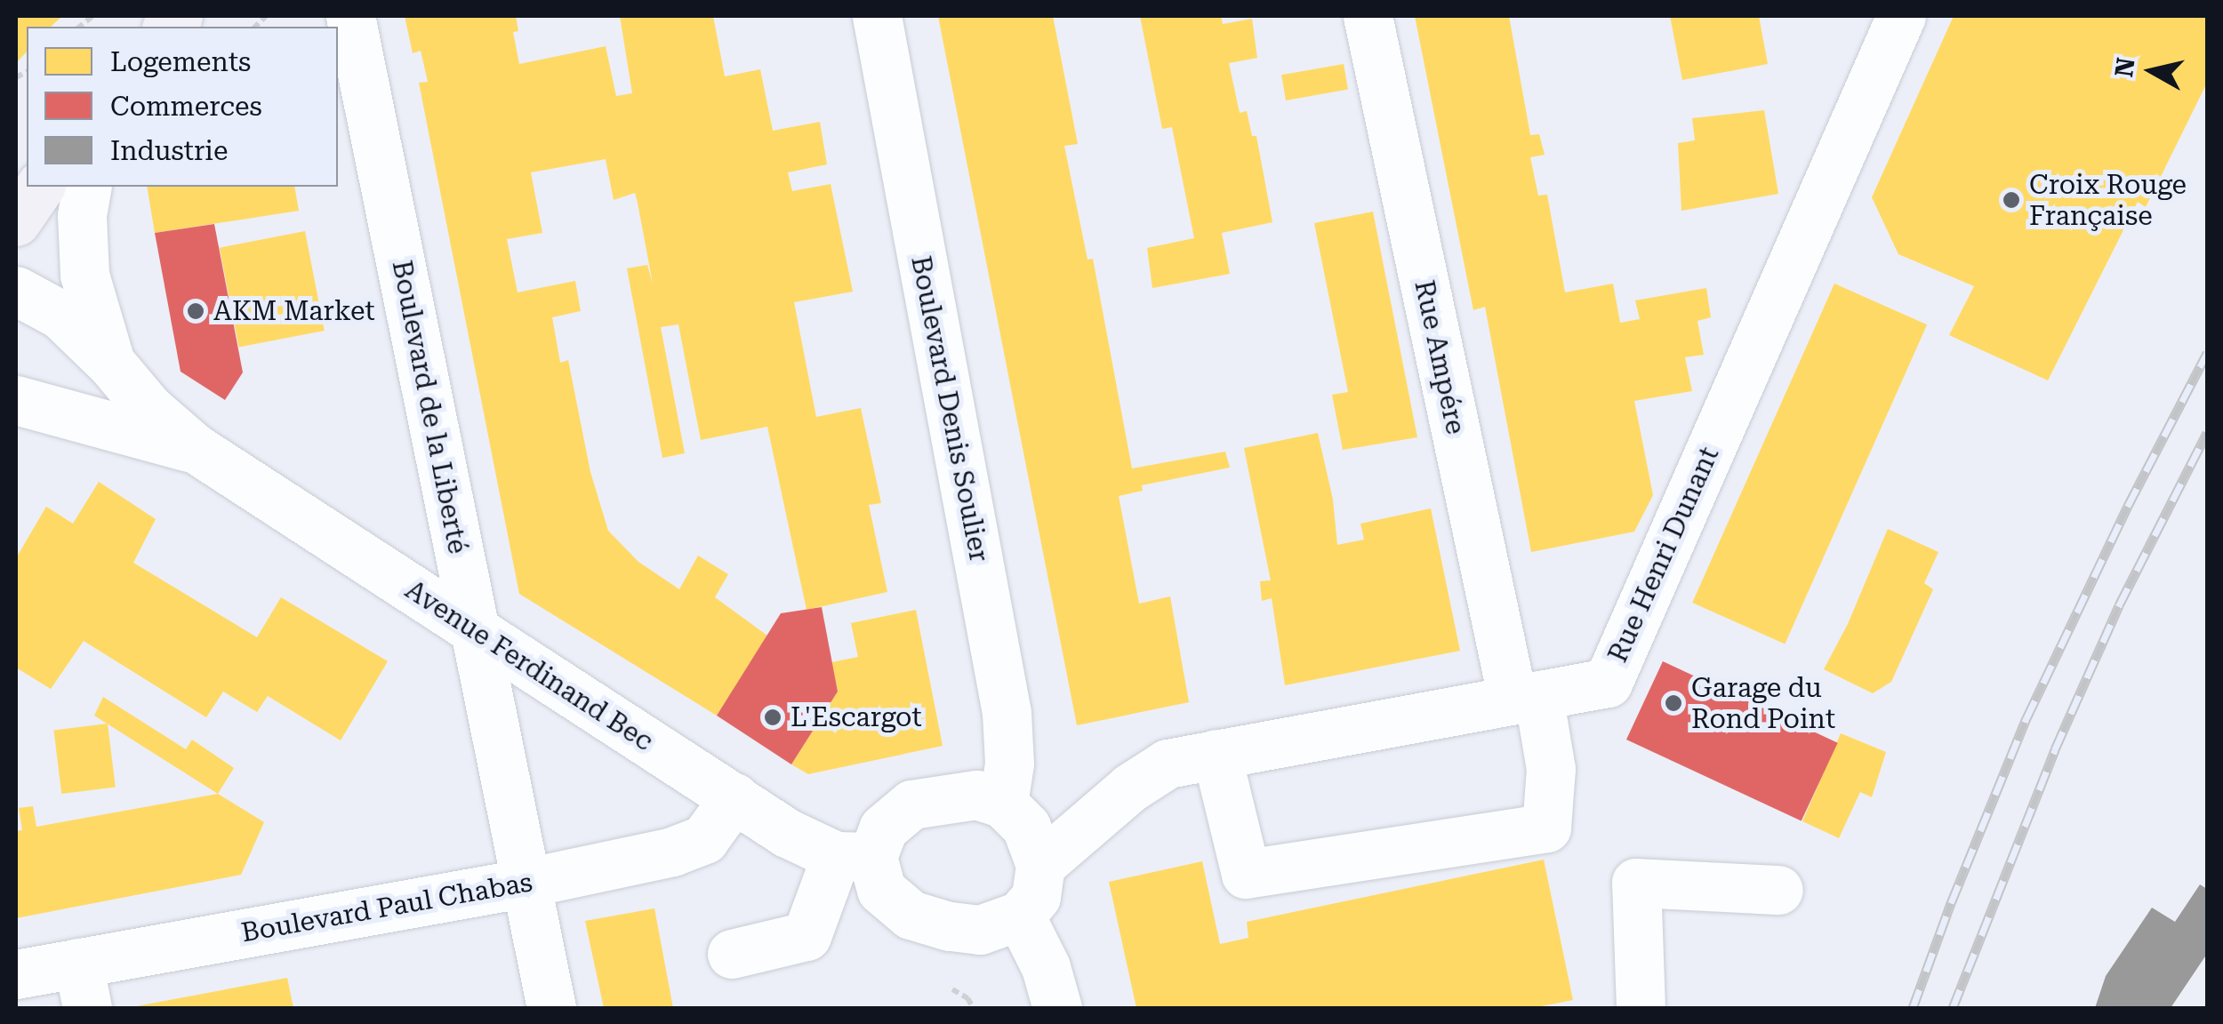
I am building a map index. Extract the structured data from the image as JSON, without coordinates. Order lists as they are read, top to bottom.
{
  "streets": {
    "street": [
      "Rue Ampére",
      "Boulevard de la Liberté",
      "Boulevard Denis Soulier",
      "Rue Henri Dunant",
      "Avenue Ferdinand Bec",
      "Boulevard Paul Chabas"
    ]
  },
  "crossings": [
    ["Rue Ampére", "Rue Henri Dunant"],
    ["Boulevard de la Liberté", "Avenue Ferdinand Bec"],
    ["Boulevard de la Liberté", "Boulevard Paul Chabas"],
    ["Boulevard Denis Soulier", "Rue Henri Dunant"],
    ["Boulevard Denis Soulier", "Avenue Ferdinand Bec"],
    ["Rue Henri Dunant", "Avenue Ferdinand Bec"],
    ["Avenue Ferdinand Bec", "Boulevard Paul Chabas"]
  ],
  "places": [
    "Croix Rouge Française",
    "AKM Market",
    "Garage du Rond Point",
    "L'Escargot"
  ],
  "legend": ["Logements", "Commerces", "Industrie"],
  "north": "left"
}
